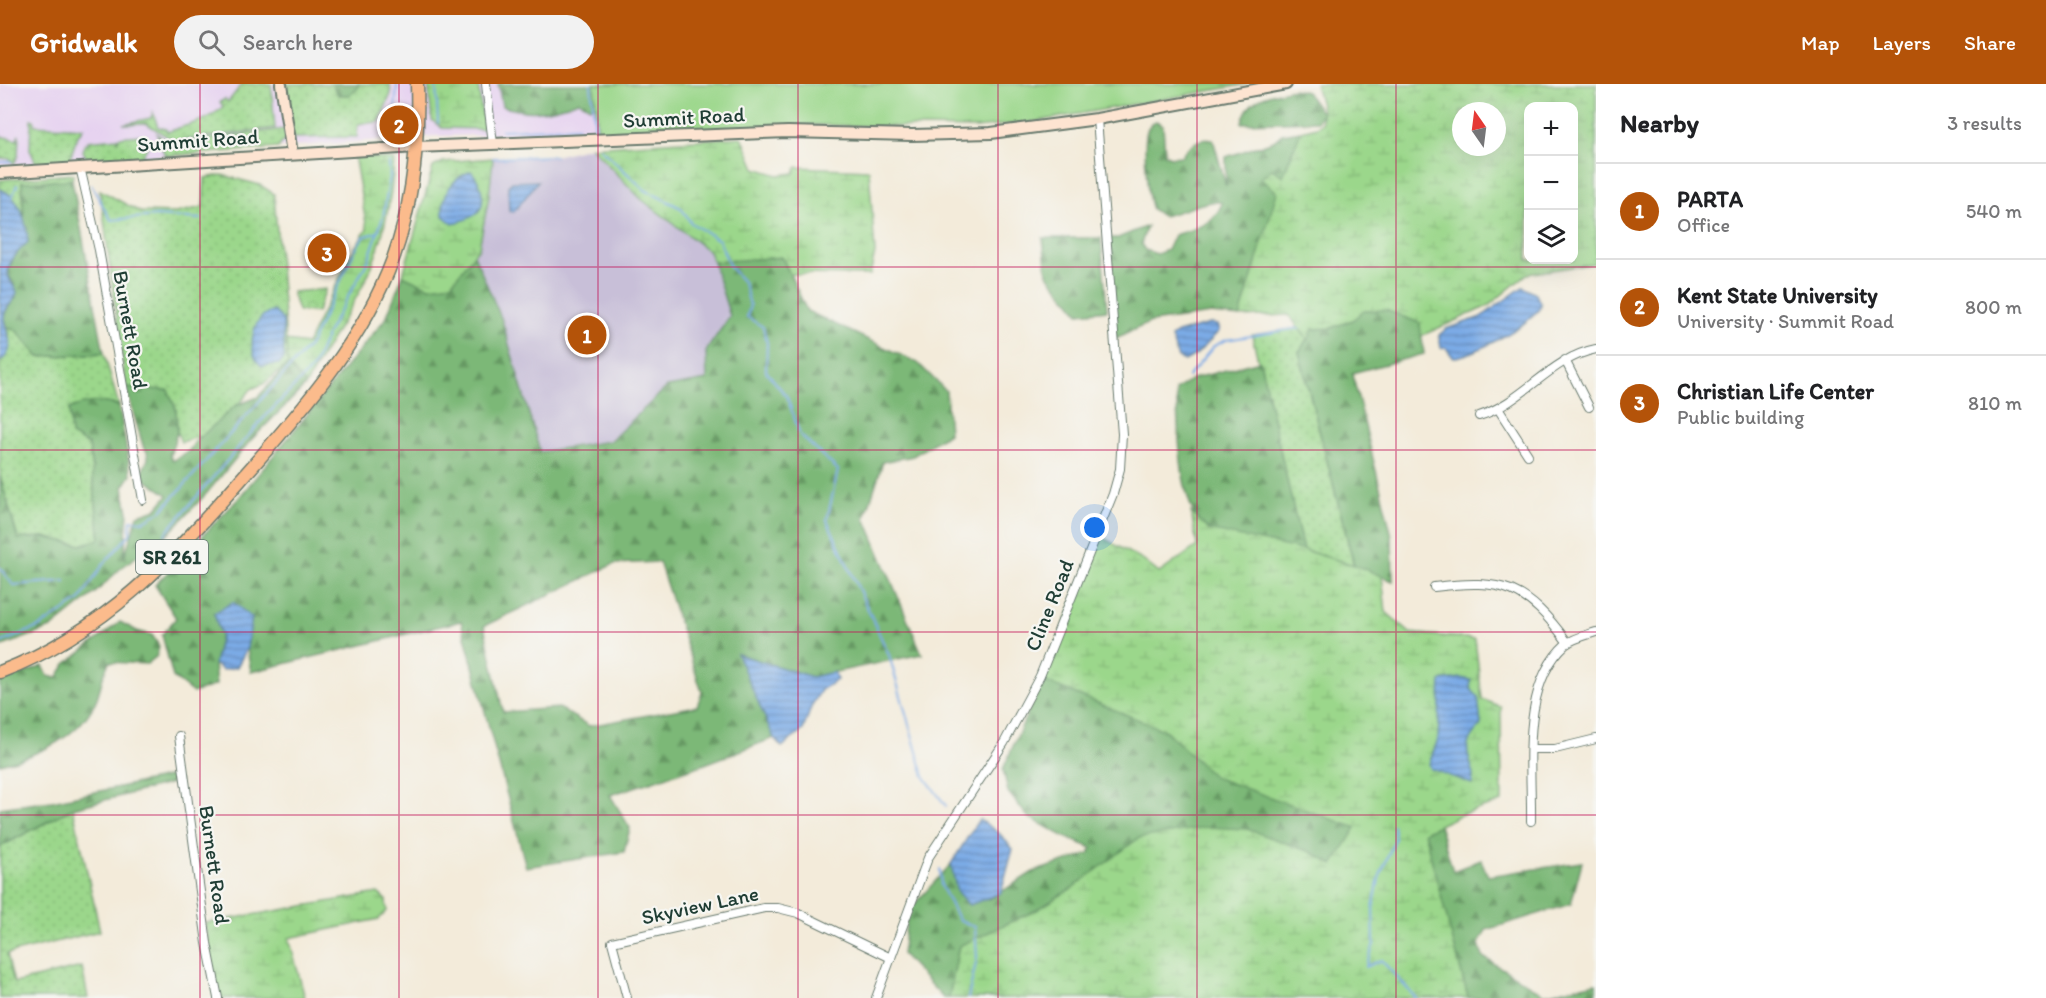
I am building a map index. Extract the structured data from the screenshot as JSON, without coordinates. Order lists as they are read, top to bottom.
{
  "streets": {
    "main road": ["SR 261"],
    "street": [
      "Summit Road",
      "Burnett Road",
      "Cline Road",
      "Skyview Lane"
    ]
  },
  "crossings": [
    ["Summit Road", "Burnett Road"],
    ["Summit Road", "SR 261"],
    ["Summit Road", "Cline Road"],
    ["Cline Road", "Skyview Lane"]
  ],
  "north": "top",
  "page": {
    "header": "Gridwalk",
    "search": "Search here",
    "nav": ["Map", "Layers", "Share"],
    "heading": ["Nearby", "3 results"],
    "map_buttons": ["+", "−"],
    "pins": ["2", "3", "1"],
    "list": [
      {
        "mark": "1",
        "name": "PARTA",
        "note": "Office",
        "value": "540 m"
      },
      {
        "mark": "2",
        "name": "Kent State University",
        "note": "University · Summit Road",
        "value": "800 m"
      },
      {
        "mark": "3",
        "name": "Christian Life Center",
        "note": "Public building",
        "value": "810 m"
      }
    ]
  }
}
